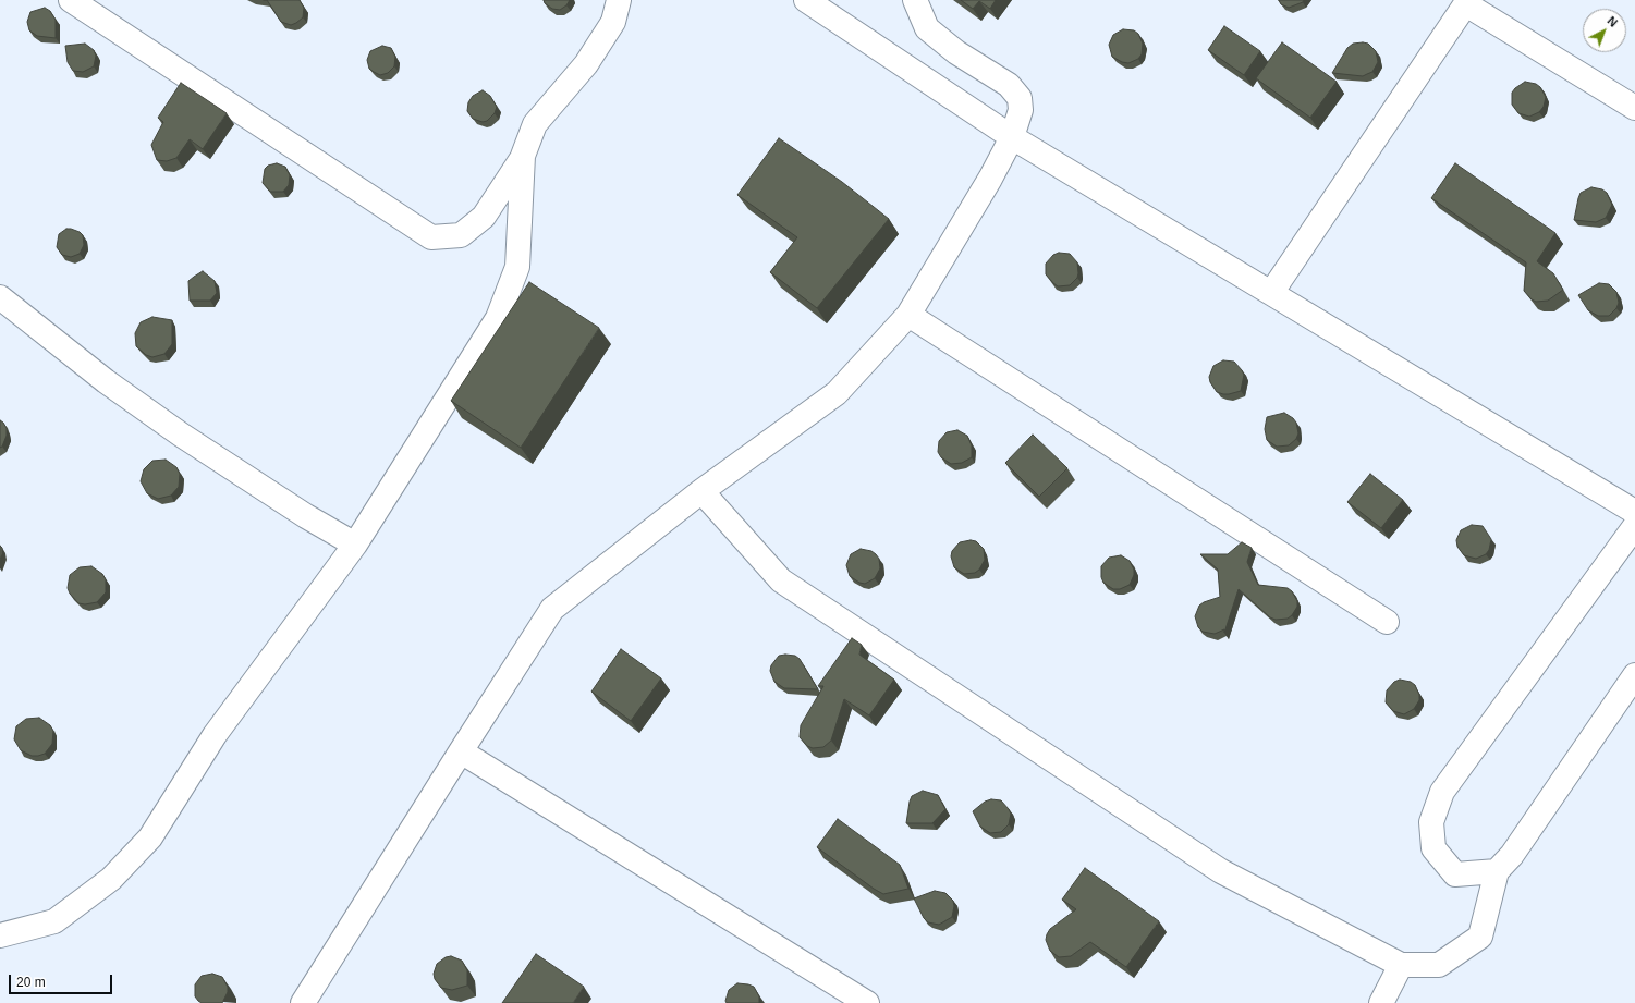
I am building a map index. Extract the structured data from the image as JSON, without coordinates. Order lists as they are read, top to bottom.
{
  "scale_bar": "20 m",
  "north": "top right"
}
